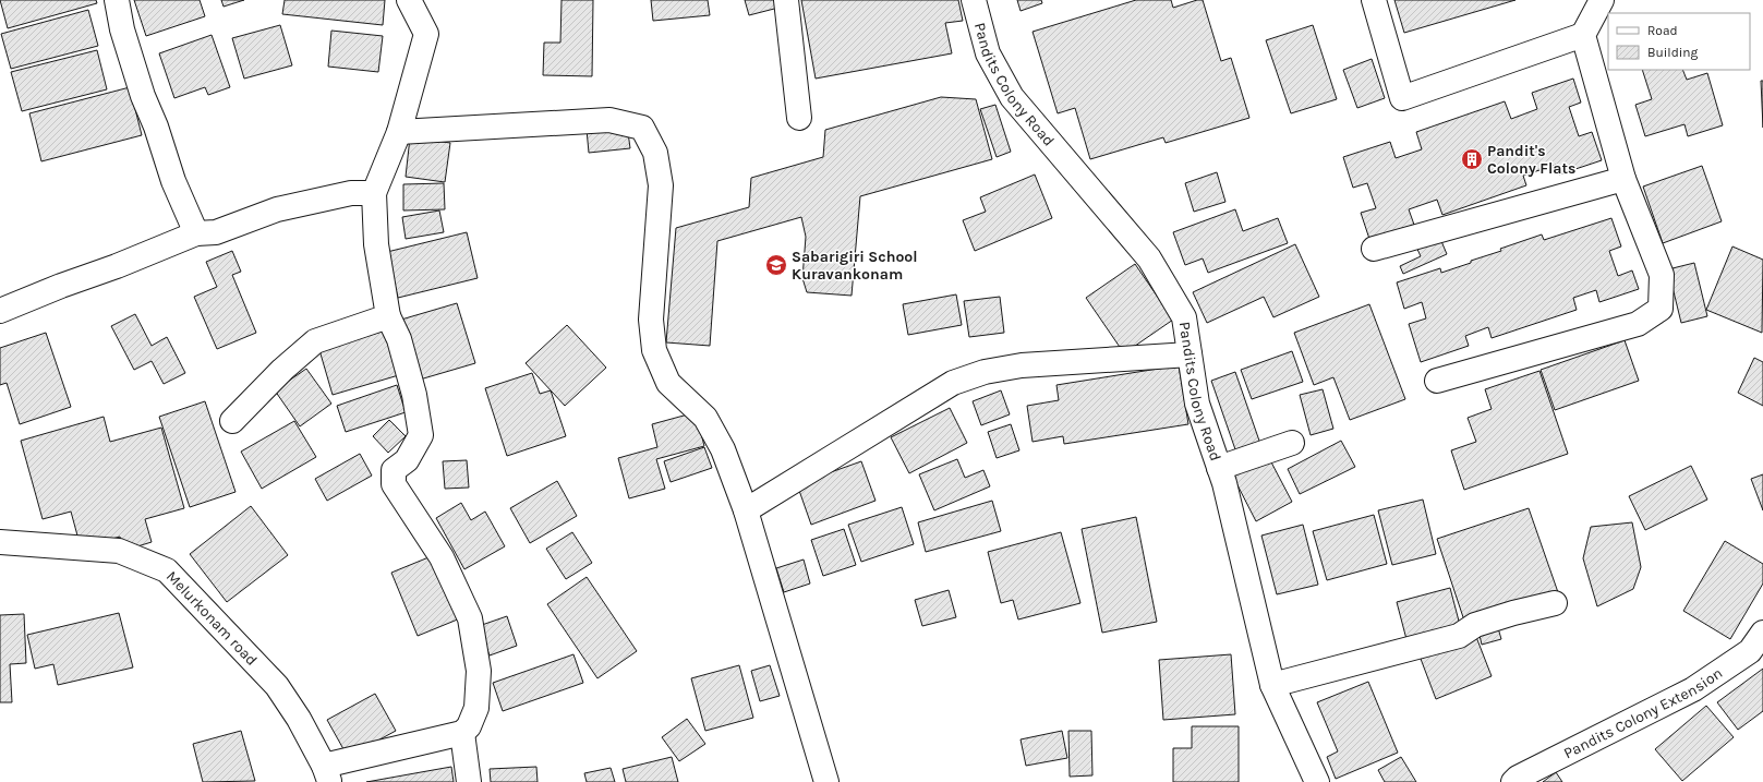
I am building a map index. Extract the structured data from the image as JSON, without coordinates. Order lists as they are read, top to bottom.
{
  "streets": {
    "street": ["Pandits Colony Road", "Melurkonam road", "Pandits Colony Extension"]
  },
  "places": {
    "building": ["Pandit's Colony Flats"],
    "school or university": ["Sabarigiri School Kuravankonam"]
  },
  "legend": ["Road", "Building"]
}
